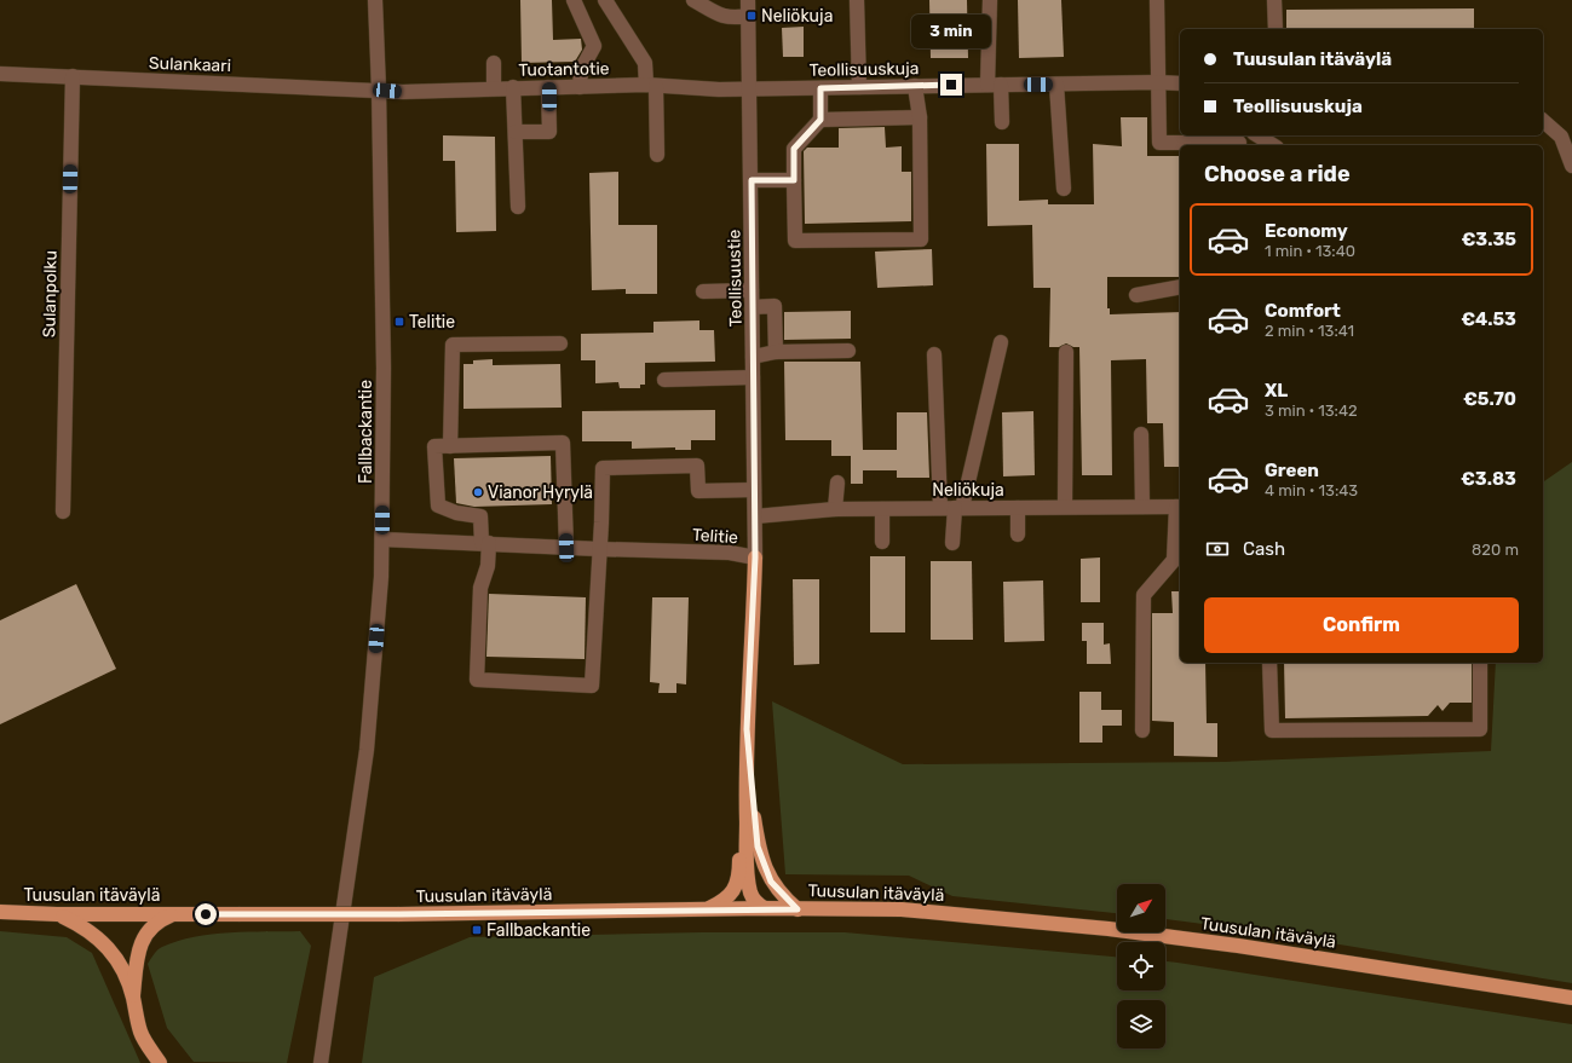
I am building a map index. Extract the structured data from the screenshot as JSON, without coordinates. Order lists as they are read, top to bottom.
{
  "streets": {
    "main road": ["Tuusulan itäväylä"],
    "street": [
      "Sulankaari",
      "Tuotantotie",
      "Teollisuuskuja",
      "Teollisuustie",
      "Sulanpolku",
      "Fallbackantie",
      "Neliökuja",
      "Telitie"
    ]
  },
  "crossings": [
    ["Sulankaari", "Tuotantotie"],
    ["Sulankaari", "Sulanpolku"],
    ["Sulankaari", "Fallbackantie"],
    ["Tuotantotie", "Teollisuuskuja"],
    ["Tuotantotie", "Teollisuustie"],
    ["Tuotantotie", "Fallbackantie"],
    ["Teollisuuskuja", "Teollisuustie"],
    ["Teollisuustie", "Neliökuja"],
    ["Teollisuustie", "Telitie"],
    ["Fallbackantie", "Telitie"]
  ],
  "places": {
    "transit": ["Neliökuja", "Telitie", "Fallbackantie"],
    "other": ["Vianor Hyrylä"]
  },
  "north": "top right",
  "page": {
    "bubble": "3 min",
    "banner": ["Tuusulan itäväylä", "Teollisuuskuja"],
    "heading": "Choose a ride",
    "list": [
      {
        "name": "Economy",
        "note": "1 min · 13:40",
        "value": "€3.35"
      },
      {
        "name": "Comfort",
        "note": "2 min · 13:41",
        "value": "€4.53"
      },
      {
        "name": "XL",
        "note": "3 min · 13:42",
        "value": "€5.70"
      },
      {
        "name": "Green",
        "note": "4 min · 13:43",
        "value": "€3.83"
      }
    ],
    "pay": ["Cash", "820 m"],
    "buttons": "Confirm"
  }
}
